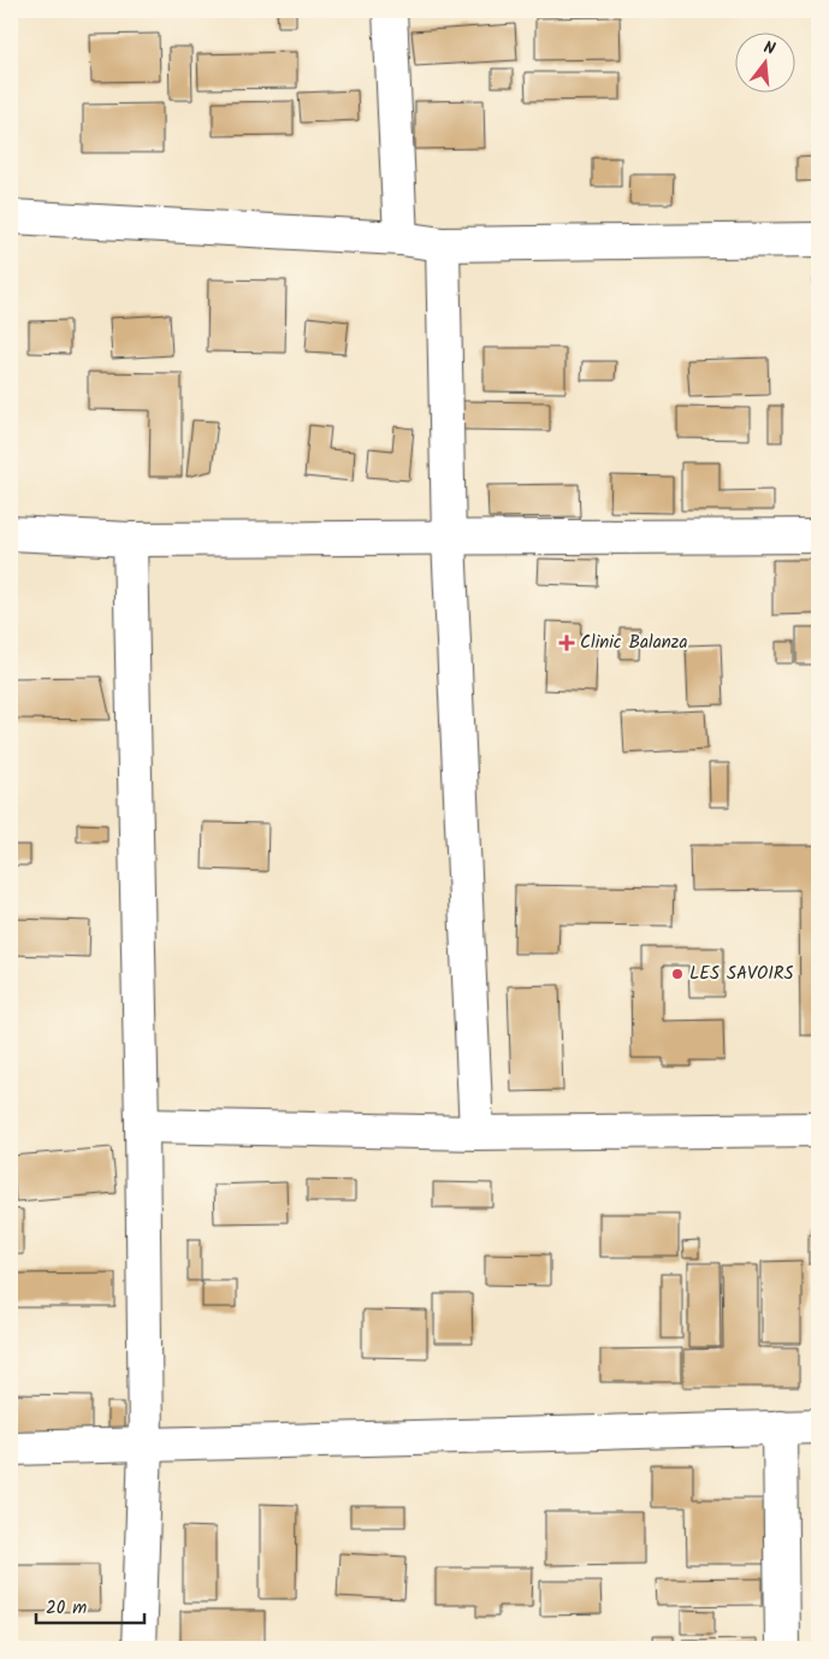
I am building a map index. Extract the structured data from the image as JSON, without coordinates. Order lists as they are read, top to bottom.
{
  "places": {
    "health": ["Clinic Balanza"],
    "other": ["LES SAVOIRS"]
  },
  "scale_bar": "20 m",
  "north": "top"
}
